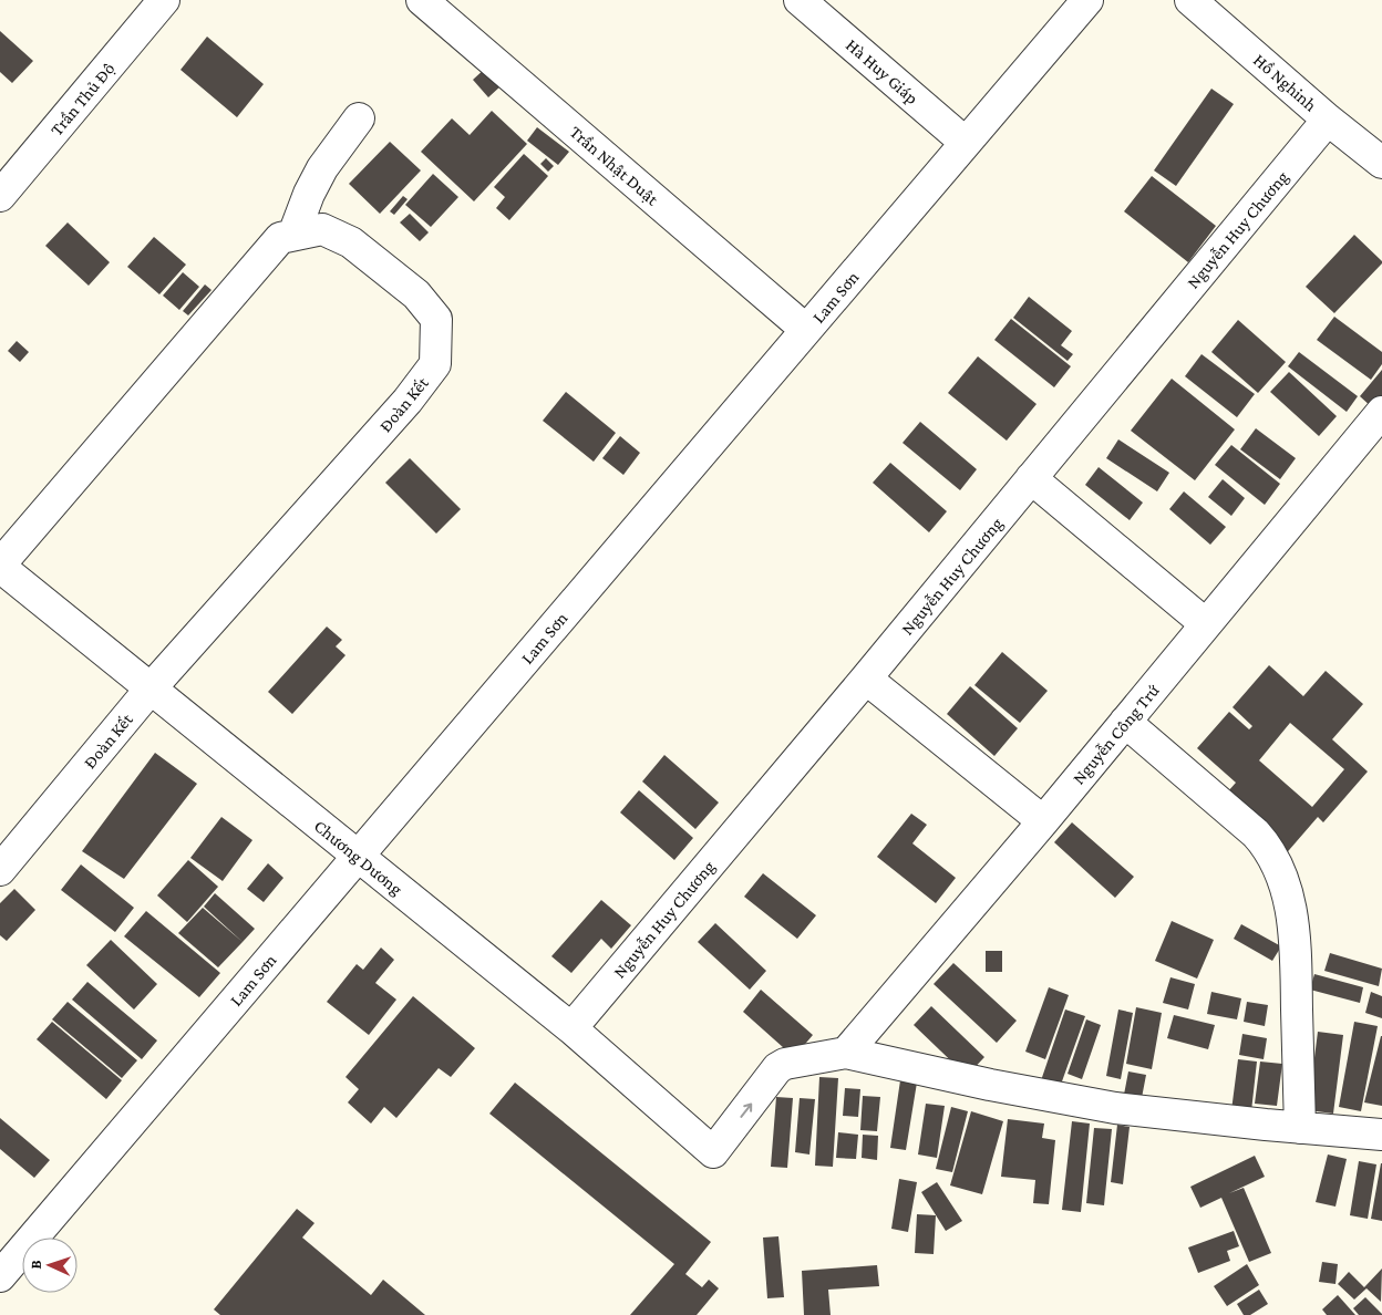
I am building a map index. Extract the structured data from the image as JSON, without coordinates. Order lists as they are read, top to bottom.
{
  "streets": {
    "street": [
      "Hà Huy Giáp",
      "Hồ Nghinh",
      "Trần Thủ Độ",
      "Trần Nhật Duật",
      "Nguyễn Huy Chương",
      "Lam Sơn",
      "Đoàn Kết",
      "Nguyễn Công Trứ",
      "Chương Dương"
    ]
  },
  "crossings": [
    ["Hà Huy Giáp", "Lam Sơn"],
    ["Hồ Nghinh", "Nguyễn Huy Chương"],
    ["Trần Nhật Duật", "Lam Sơn"],
    ["Nguyễn Huy Chương", "Chương Dương"],
    ["Lam Sơn", "Chương Dương"],
    ["Đoàn Kết", "Chương Dương"],
    ["Nguyễn Công Trứ", "Chương Dương"]
  ],
  "north": "left"
}
